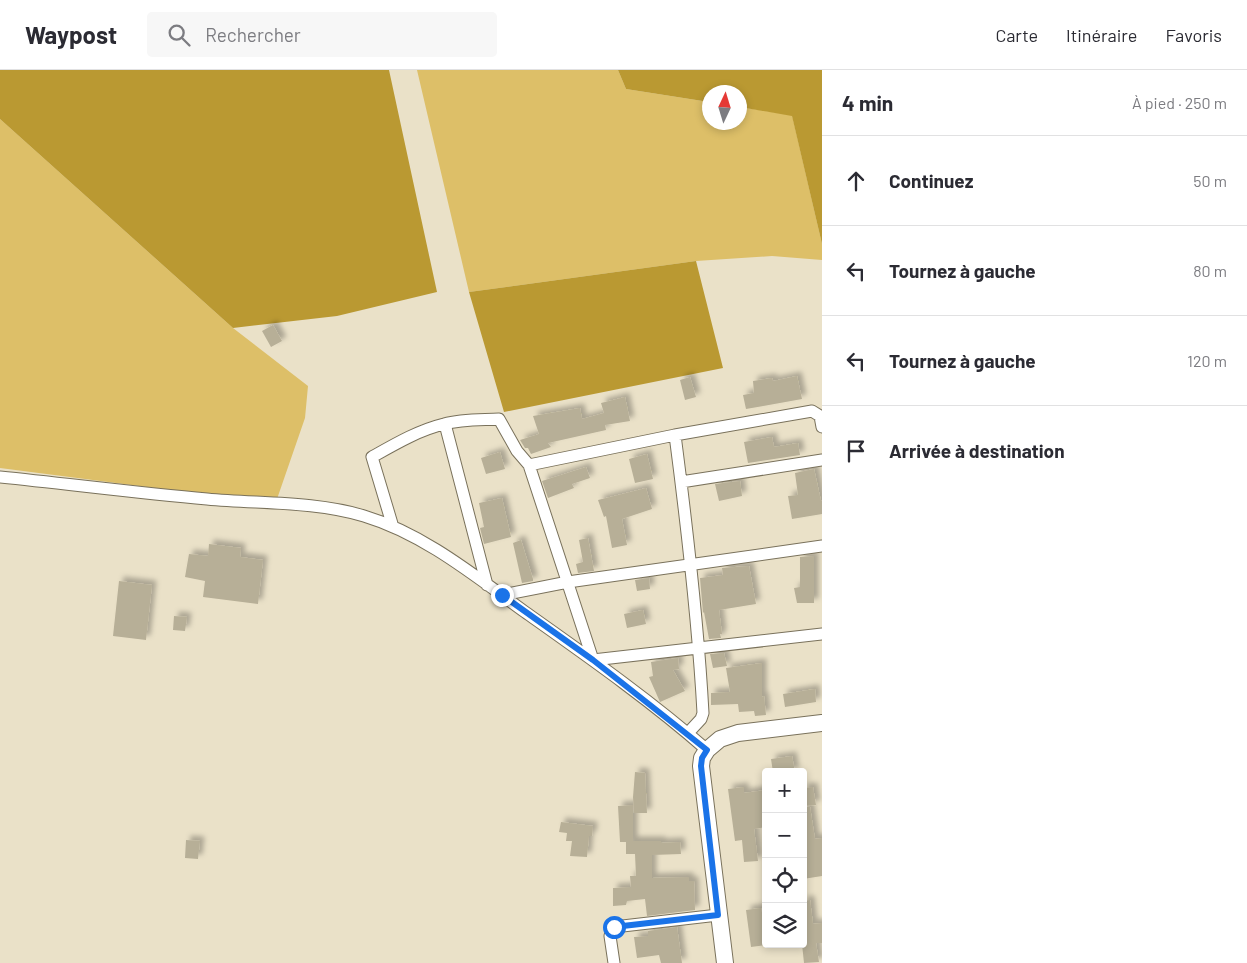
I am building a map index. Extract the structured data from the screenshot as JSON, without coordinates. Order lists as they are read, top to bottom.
{
  "north": "top",
  "page": {
    "header": "Waypost",
    "search": "Rechercher",
    "nav": ["Carte", "Itinéraire", "Favoris"],
    "heading": ["4 min", "À pied · 250 m"],
    "list": [
      ["Continuez", "50 m"],
      ["Tournez à gauche", "80 m"],
      ["Tournez à gauche", "120 m"],
      "Arrivée à destination"
    ],
    "map_buttons": ["+", "−"]
  }
}
